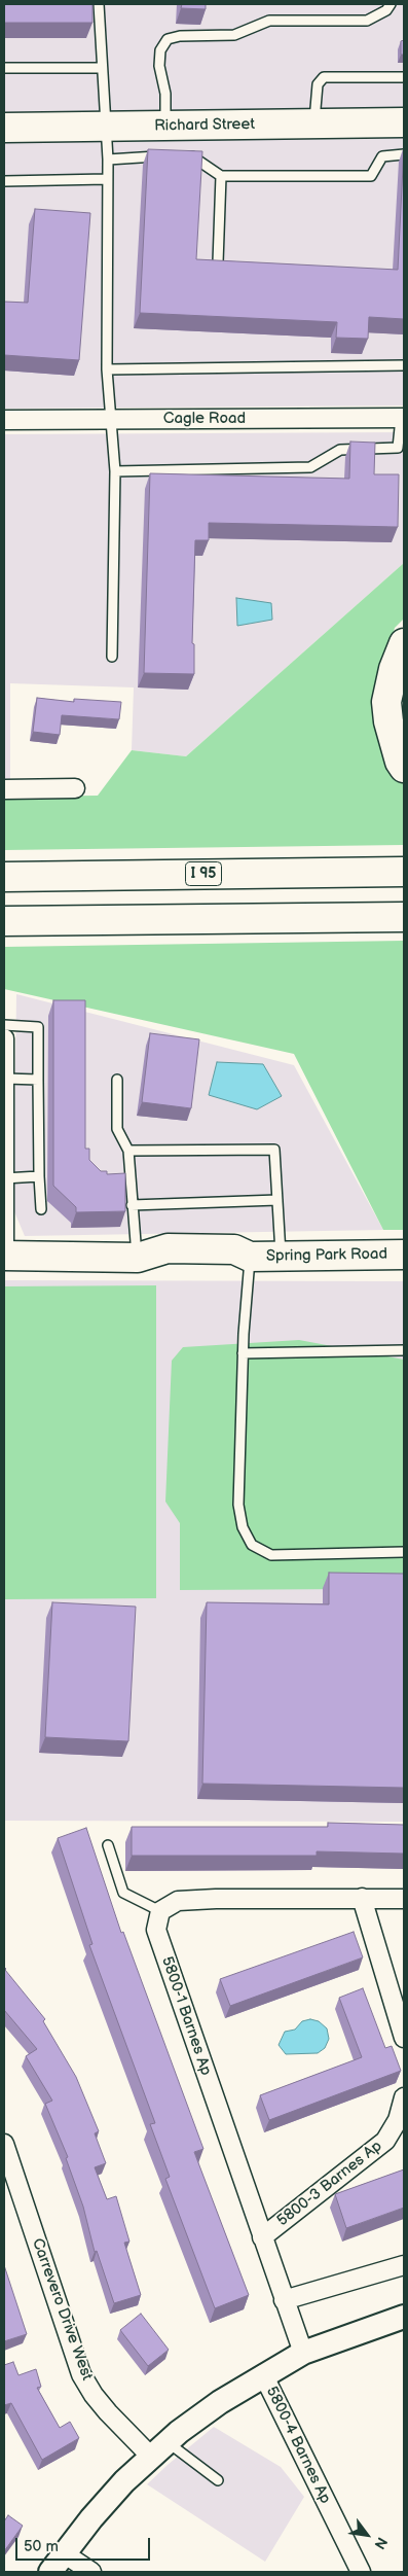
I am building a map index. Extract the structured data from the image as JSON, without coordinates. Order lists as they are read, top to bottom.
{
  "streets": {
    "main road": ["Richard Street", "I 95", "Spring Park Road"],
    "street": [
      "Cagle Road",
      "5800-1 Barnes Ap",
      "5800-3 Barnes Ap",
      "Carrevero Drive West",
      "5800-4 Barnes Ap"
    ]
  },
  "crossings": [
    ["5800-1 Barnes Ap", "5800-3 Barnes Ap"]
  ],
  "scale_bar": "50 m",
  "north": "bottom right"
}
